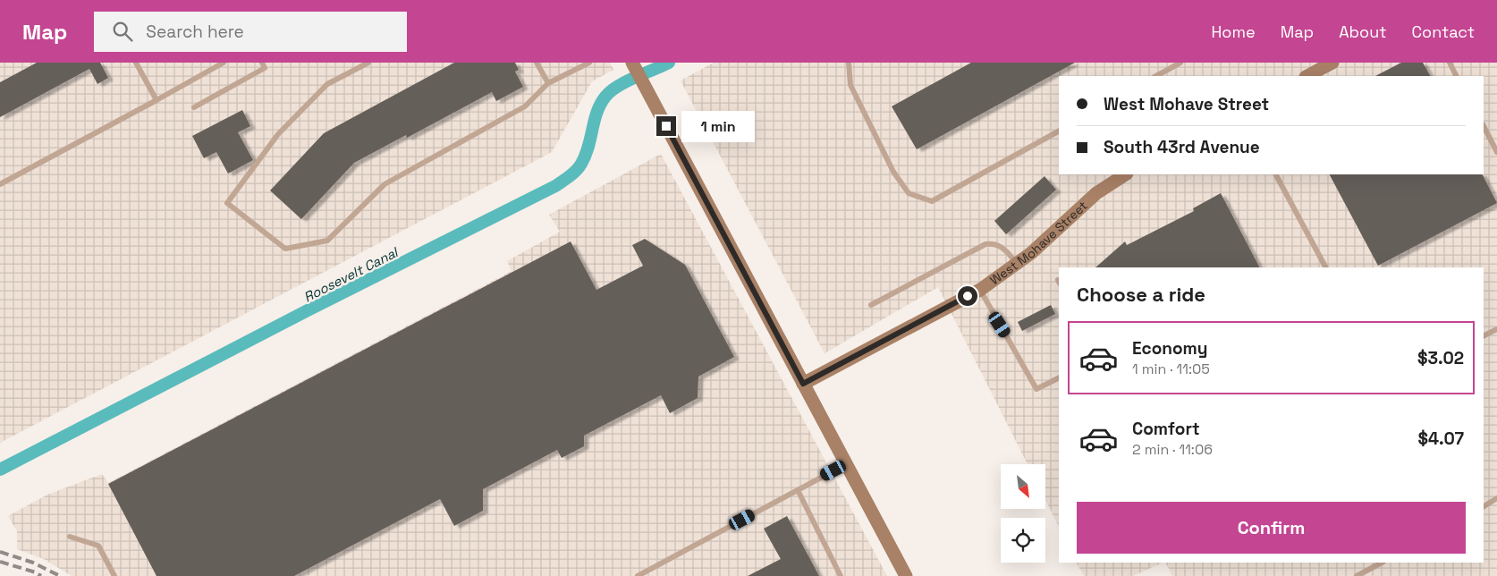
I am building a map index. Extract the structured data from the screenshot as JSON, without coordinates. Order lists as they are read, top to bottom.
{
  "streets": {
    "main road": ["West Mohave Street"]
  },
  "water": ["Roosevelt Canal"],
  "north": "bottom right",
  "page": {
    "header": "Map",
    "search": "Search here",
    "nav": [
      "Home",
      "Map",
      "About",
      "Contact"
    ],
    "banner": ["West Mohave Street", "South 43rd Avenue"],
    "bubble": "1 min",
    "heading": "Choose a ride",
    "list": [
      {
        "name": "Economy",
        "note": "1 min · 11:05",
        "value": "$3.02"
      },
      {
        "name": "Comfort",
        "note": "2 min · 11:06",
        "value": "$4.07"
      }
    ],
    "buttons": "Confirm"
  }
}
